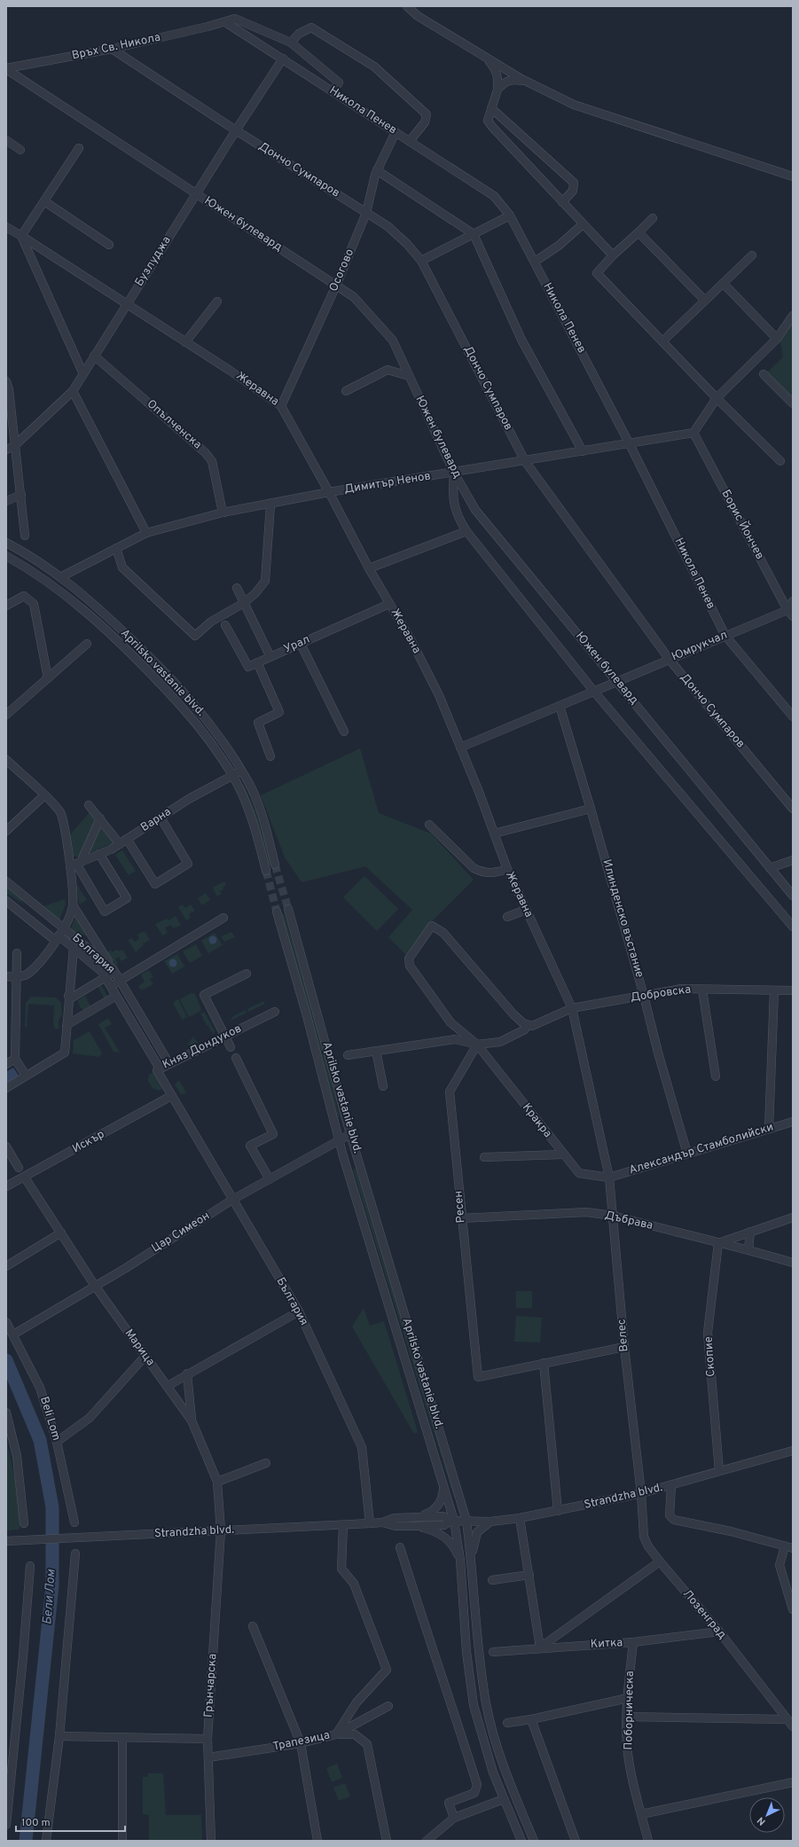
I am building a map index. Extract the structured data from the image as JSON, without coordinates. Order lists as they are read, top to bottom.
{
  "streets": {
    "street": [
      "Връх Св. Никола",
      "Никола Пенев",
      "Дончо Сумпаров",
      "Южен булевард",
      "Бузлуджа",
      "Осогово",
      "Жеравна",
      "Опълченска",
      "Димитър Ненов",
      "Борис Йончев",
      "Урал",
      "Юмрукчал",
      "Aprilsko vastanie blvd.",
      "Варна",
      "Илинденско въстание",
      "България",
      "Добровска",
      "Княз Дондуков",
      "Кракра",
      "Искър",
      "Александър Стамболийски",
      "Ресен",
      "Дъбрава",
      "Цар Симеон",
      "Велес",
      "Марица",
      "Скопие",
      "Beli Lom",
      "Strandzha blvd.",
      "Лозенград",
      "Китка",
      "Грънчарска",
      "Поборническа",
      "Трапезица"
    ]
  },
  "crossings": [
    ["Връх Св. Никола", "Никола Пенев"],
    ["Връх Св. Никола", "Дончо Сумпаров"],
    ["Връх Св. Никола", "Южен булевард"],
    ["Никола Пенев", "Бузлуджа"],
    ["Никола Пенев", "Осогово"],
    ["Никола Пенев", "Димитър Ненов"],
    ["Никола Пенев", "Юмрукчал"],
    ["Дончо Сумпаров", "Бузлуджа"],
    ["Дончо Сумпаров", "Осогово"],
    ["Дончо Сумпаров", "Димитър Ненов"],
    ["Дончо Сумпаров", "Юмрукчал"],
    ["Южен булевард", "Бузлуджа"],
    ["Южен булевард", "Осогово"],
    ["Южен булевард", "Димитър Ненов"],
    ["Южен булевард", "Юмрукчал"],
    ["Бузлуджа", "Жеравна"],
    ["Бузлуджа", "Опълченска"],
    ["Осогово", "Жеравна"],
    ["Жеравна", "Димитър Ненов"],
    ["Жеравна", "Урал"],
    ["Жеравна", "Добровска"],
    ["Жеравна", "Кракра"],
    ["Жеравна", "Александър Стамболийски"],
    ["Жеравна", "Велес"],
    ["Опълченска", "Димитър Ненов"],
    ["Димитър Ненов", "Борис Йончев"],
    ["Димитър Ненов", "Aprilsko vastanie blvd."],
    ["Борис Йончев", "Юмрукчал"],
    ["Aprilsko vastanie blvd.", "Варна"],
    ["Aprilsko vastanie blvd.", "Цар Симеон"],
    ["Aprilsko vastanie blvd.", "Strandzha blvd."],
    ["Илинденско въстание", "Добровска"],
    ["Илинденско въстание", "Александър Стамболийски"],
    ["България", "Княз Дондуков"],
    ["България", "Искър"],
    ["България", "Цар Симеон"],
    ["България", "Strandzha blvd."],
    ["Добровска", "Кракра"],
    ["Княз Дондуков", "Искър"],
    ["Кракра", "Александър Стамболийски"],
    ["Кракра", "Ресен"],
    ["Кракра", "Велес"],
    ["Искър", "Марица"],
    ["Александър Стамболийски", "Велес"],
    ["Ресен", "Дъбрава"],
    ["Дъбрава", "Велес"],
    ["Дъбрава", "Скопие"],
    ["Цар Симеон", "Марица"],
    ["Цар Симеон", "Beli Lom"],
    ["Велес", "Strandzha blvd."],
    ["Велес", "Лозенград"],
    ["Марица", "Strandzha blvd."],
    ["Марица", "Грънчарска"],
    ["Скопие", "Strandzha blvd."],
    ["Strandzha blvd.", "Лозенград"],
    ["Strandzha blvd.", "Грънчарска"],
    ["Лозенград", "Китка"],
    ["Китка", "Поборническа"],
    ["Грънчарска", "Трапезица"]
  ],
  "water": ["Бели Лом"],
  "scale_bar": "100 m",
  "north": "bottom left"
}
